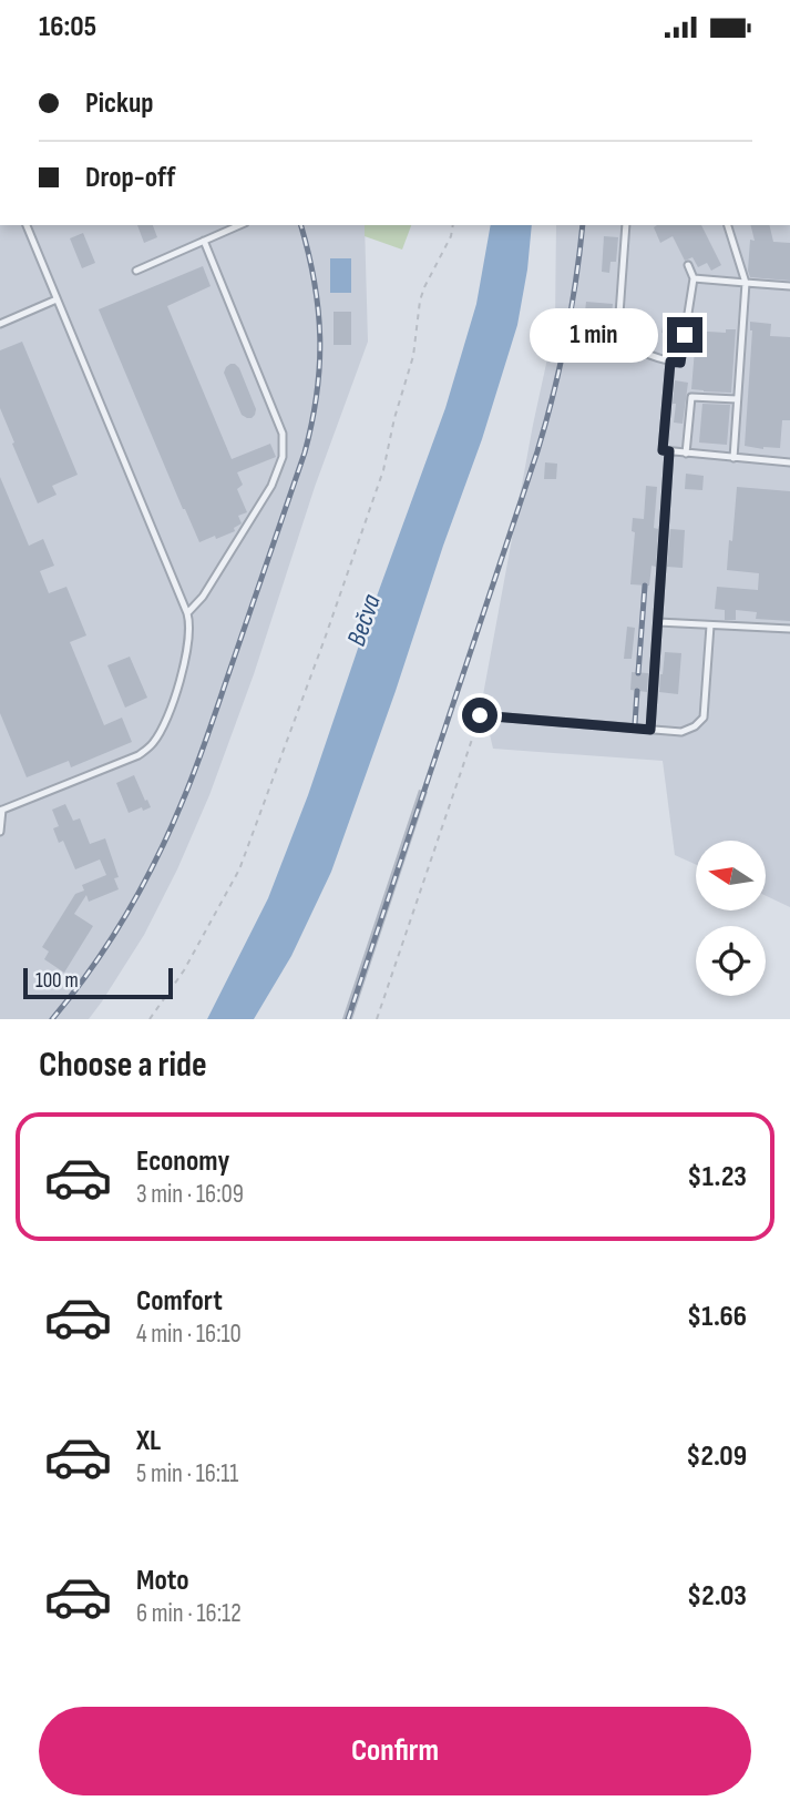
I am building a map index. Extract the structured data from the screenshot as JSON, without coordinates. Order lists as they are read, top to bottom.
{
  "water": ["Bečva"],
  "scale_bar": "100 m",
  "north": "left",
  "page": {
    "status": "16:05",
    "banner": ["Pickup", "Drop-off"],
    "bubble": "1 min",
    "scale": "100 m",
    "heading": "Choose a ride",
    "list": [
      {
        "name": "Economy",
        "note": "3 min · 16:09",
        "value": "$1.23"
      },
      {
        "name": "Comfort",
        "note": "4 min · 16:10",
        "value": "$1.66"
      },
      {
        "name": "XL",
        "note": "5 min · 16:11",
        "value": "$2.09"
      },
      {
        "name": "Moto",
        "note": "6 min · 16:12",
        "value": "$2.03"
      }
    ],
    "buttons": "Confirm"
  }
}
